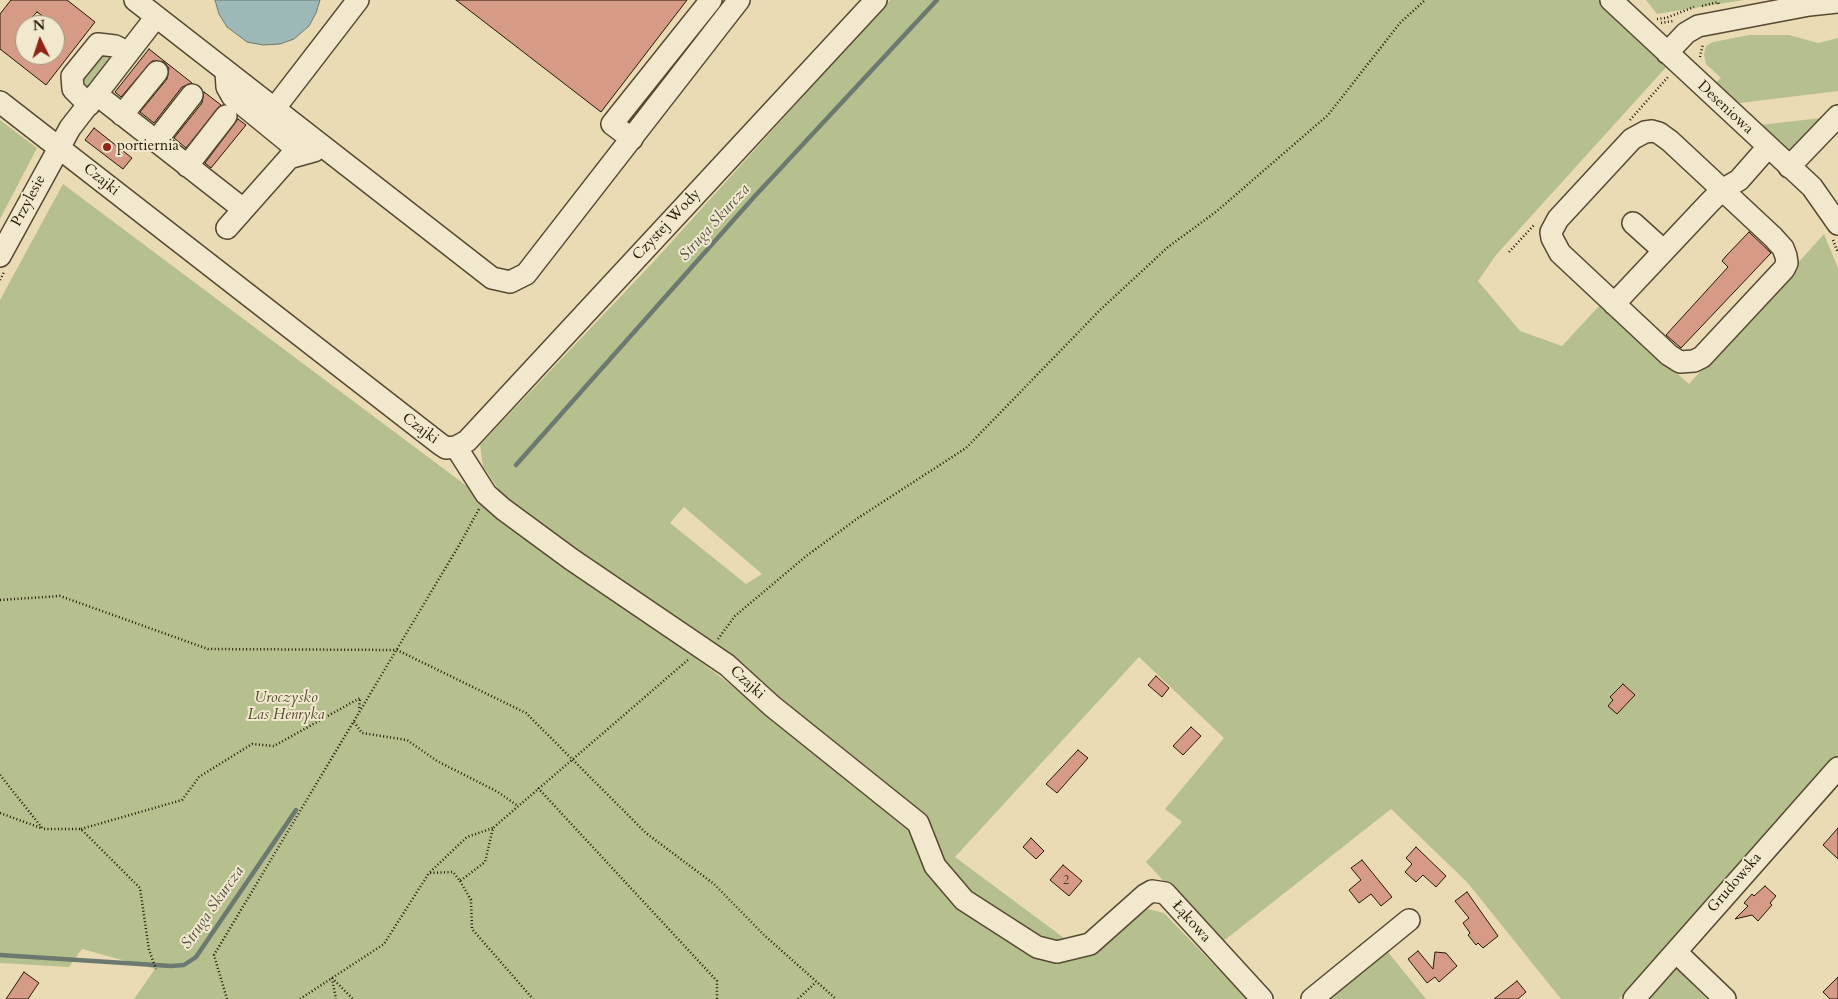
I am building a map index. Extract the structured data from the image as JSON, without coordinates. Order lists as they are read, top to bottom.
{
  "streets": {
    "street": [
      "Deseniowa",
      "Czajki",
      "Przylesie",
      "Czystej Wody",
      "Grudowska",
      "Łąkowa"
    ]
  },
  "crossings": [
    ["Czajki", "Przylesie"],
    ["Czajki", "Czystej Wody"],
    ["Czajki", "Łąkowa"]
  ],
  "water": ["Struga Skurcza"],
  "parks": ["Uroczysko Las Henryka"],
  "places": ["portiernia"],
  "house_numbers": ["2"],
  "north": "top"
}
